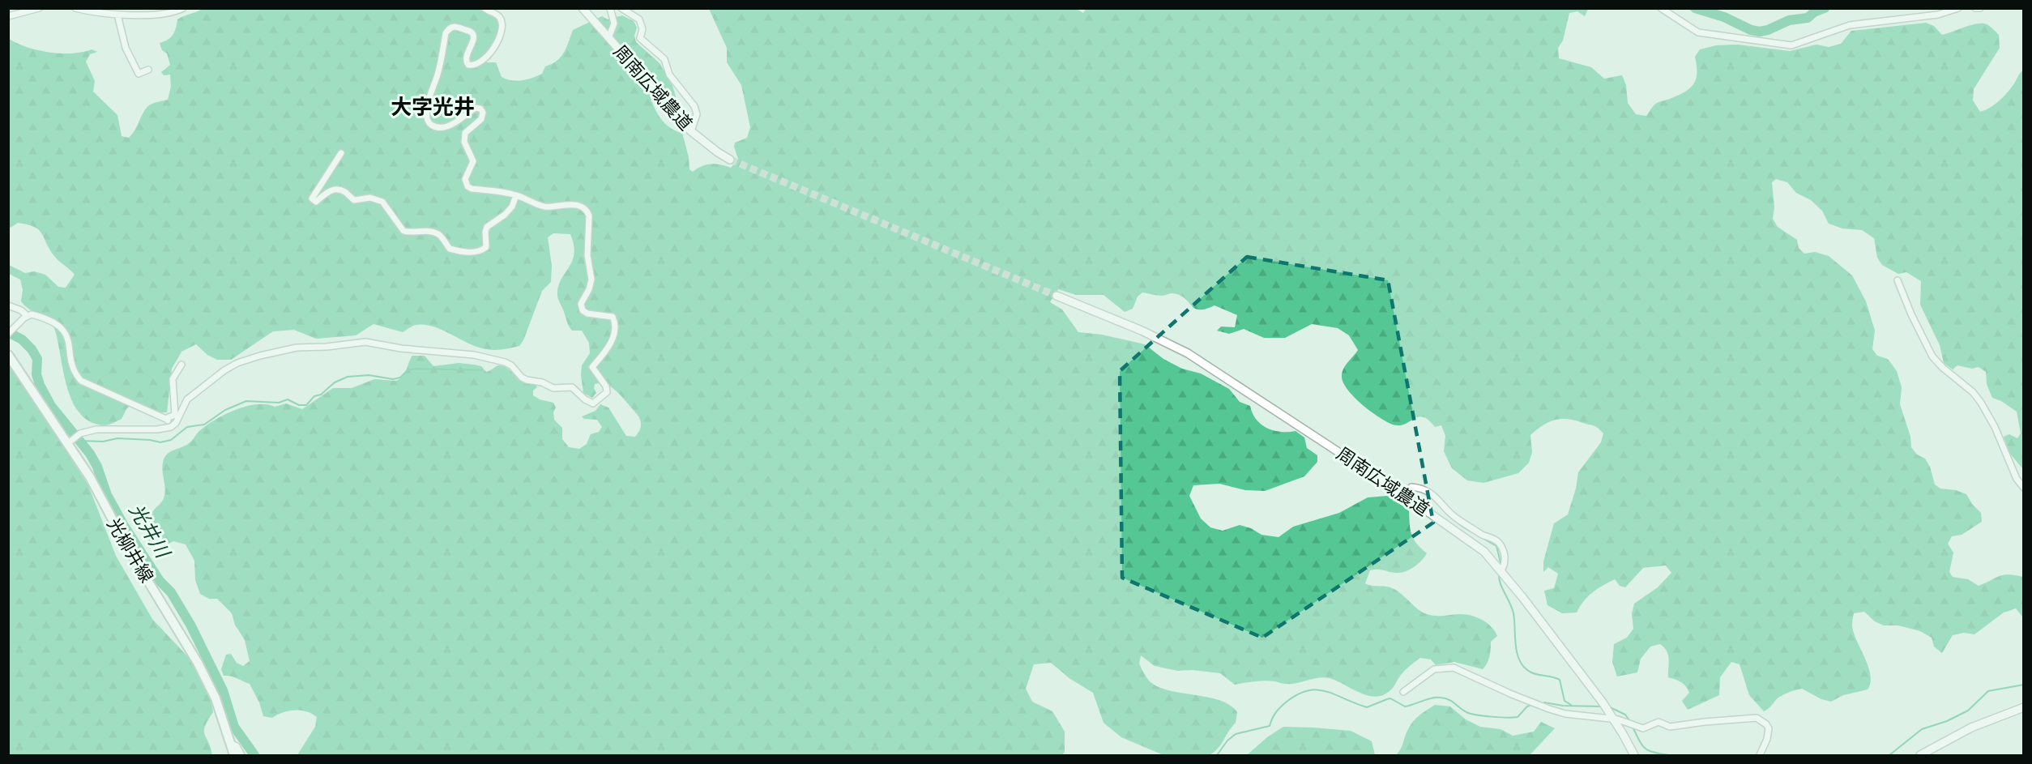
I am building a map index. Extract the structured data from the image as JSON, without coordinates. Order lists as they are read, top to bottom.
{
  "streets": {
    "main road": ["光柳井線"],
    "street": ["周南広域農道"]
  },
  "districts": ["大字光井"],
  "water": ["光井川"]
}
